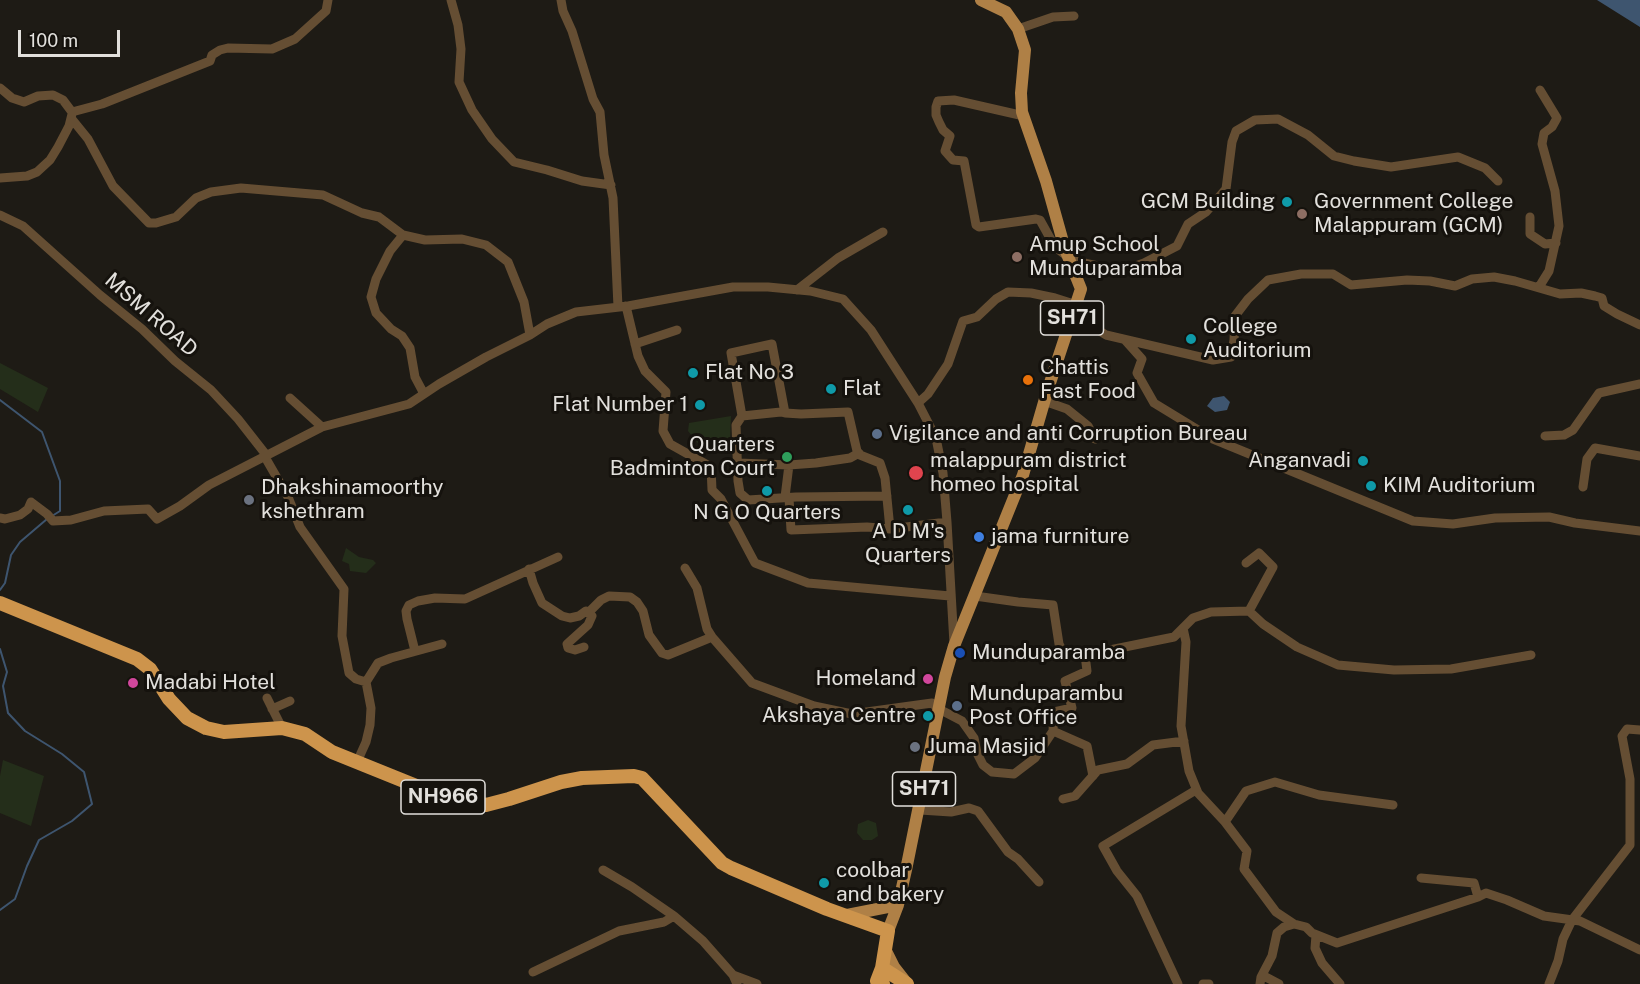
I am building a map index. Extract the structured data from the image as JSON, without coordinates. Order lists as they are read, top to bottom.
{
  "streets": {
    "highway": ["NH966"],
    "main road": ["SH71"],
    "street": ["MSM ROAD"]
  },
  "crossings": [
    ["SH71", "NH966"]
  ],
  "places": [
    "GCM Building",
    "Government College Malappuram (GCM)",
    "Amup School Munduparamba",
    "College Auditorium",
    "Flat No 3",
    "Chattis Fast Food",
    "Flat",
    "Flat Number 1",
    "Vigilance and anti Corruption Bureau",
    "Quarters Badminton Court",
    "Anganvadi",
    "malappuram district homeo hospital",
    "KIM Auditorium",
    "N G O Quarters",
    "Dhakshinamoorthy kshethram",
    "A D M's Quarters",
    "jama furniture",
    "Munduparamba",
    "Homeland",
    "Madabi Hotel",
    "Munduparambu Post Office",
    "Akshaya Centre",
    "Juma Masjid",
    "coolbar and bakery"
  ],
  "scale_bar": "100 m"
}
